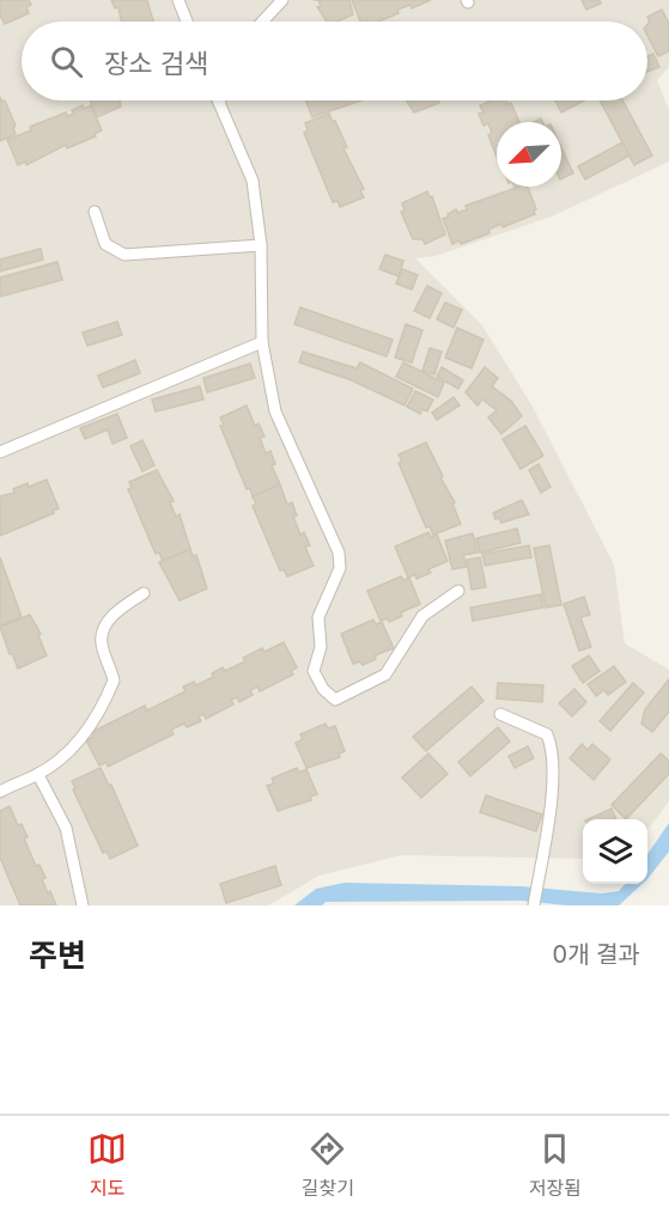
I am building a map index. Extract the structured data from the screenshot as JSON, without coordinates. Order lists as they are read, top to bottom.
{
  "north": "bottom left",
  "page": {
    "search": "장소 검색",
    "heading": ["주변", "0개 결과"],
    "nav": ["지도", "길찾기", "저장됨"]
  }
}
